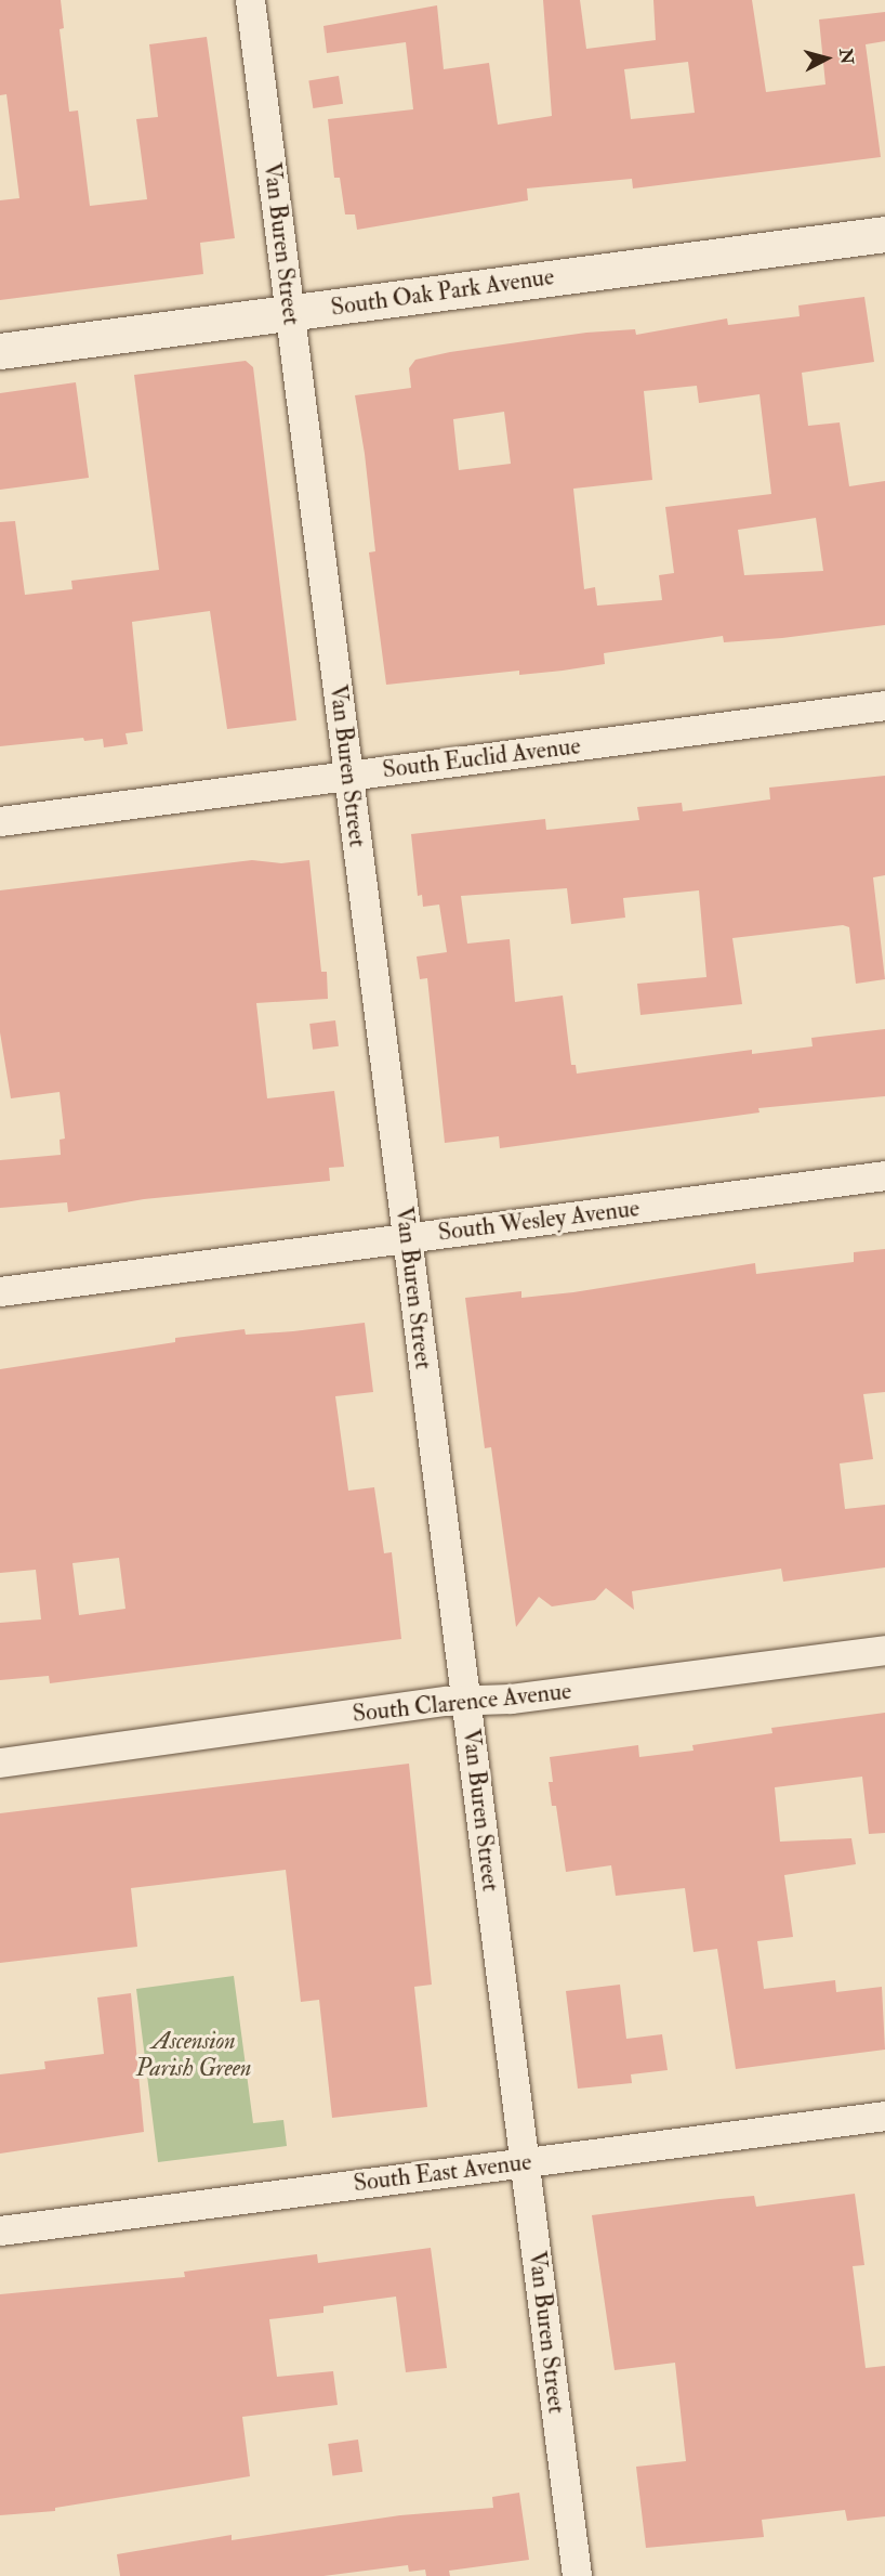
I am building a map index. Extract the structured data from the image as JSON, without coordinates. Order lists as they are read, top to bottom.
{
  "streets": {
    "street": [
      "Van Buren Street",
      "South Oak Park Avenue",
      "South Euclid Avenue",
      "South Wesley Avenue",
      "South Clarence Avenue",
      "South East Avenue"
    ]
  },
  "crossings": [
    ["Van Buren Street", "South Oak Park Avenue"],
    ["Van Buren Street", "South Euclid Avenue"],
    ["Van Buren Street", "South Wesley Avenue"],
    ["Van Buren Street", "South Clarence Avenue"],
    ["Van Buren Street", "South East Avenue"]
  ],
  "parks": ["Ascension Parish Green"],
  "north": "right"
}
